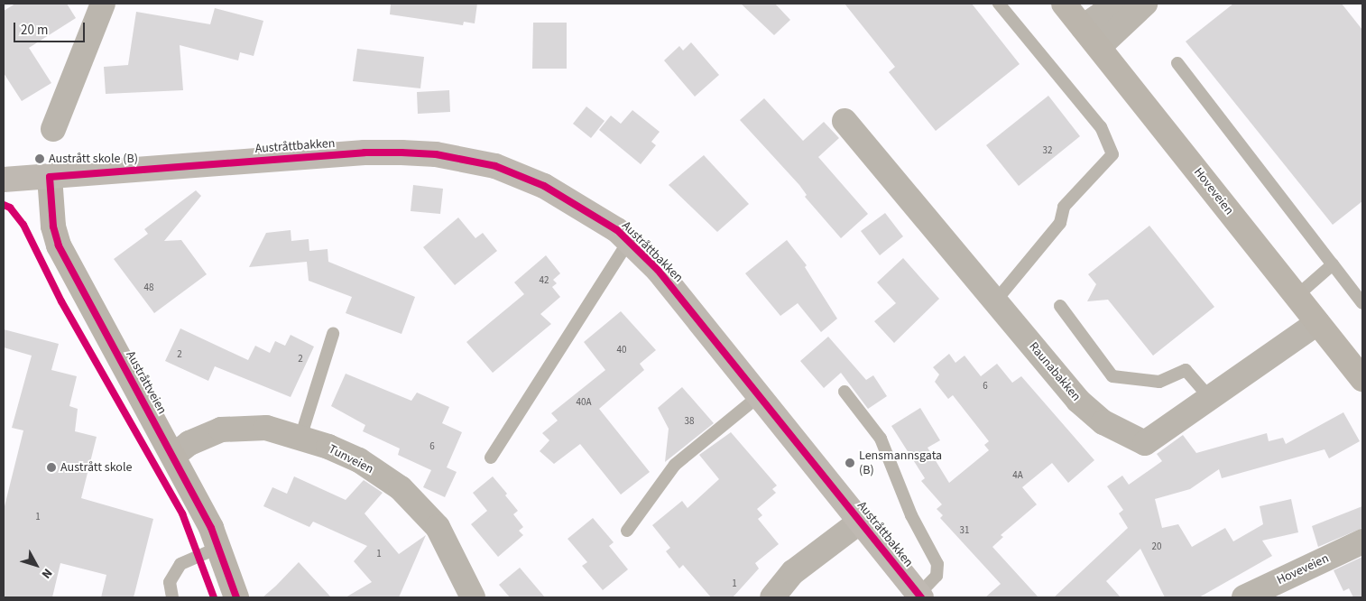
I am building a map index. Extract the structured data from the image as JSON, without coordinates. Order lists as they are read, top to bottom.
{
  "streets": {
    "main road": ["Austråttbakken", "Hoveveien", "Austråttveien"],
    "street": ["Raunabakken", "Tunveien"]
  },
  "crossings": [
    ["Austråttbakken", "Austråttveien"],
    ["Hoveveien", "Raunabakken"],
    ["Austråttveien", "Tunveien"]
  ],
  "places": ["Austrått skole (B)", "Lensmannsgata (B)", "Austrått skole"],
  "house_numbers": [
    "32",
    "42",
    "48",
    "40",
    "2",
    "2",
    "6",
    "40A",
    "38",
    "6",
    "4A",
    "1",
    "31",
    "20",
    "1",
    "1"
  ],
  "scale_bar": "20 m",
  "north": "bottom right"
}
